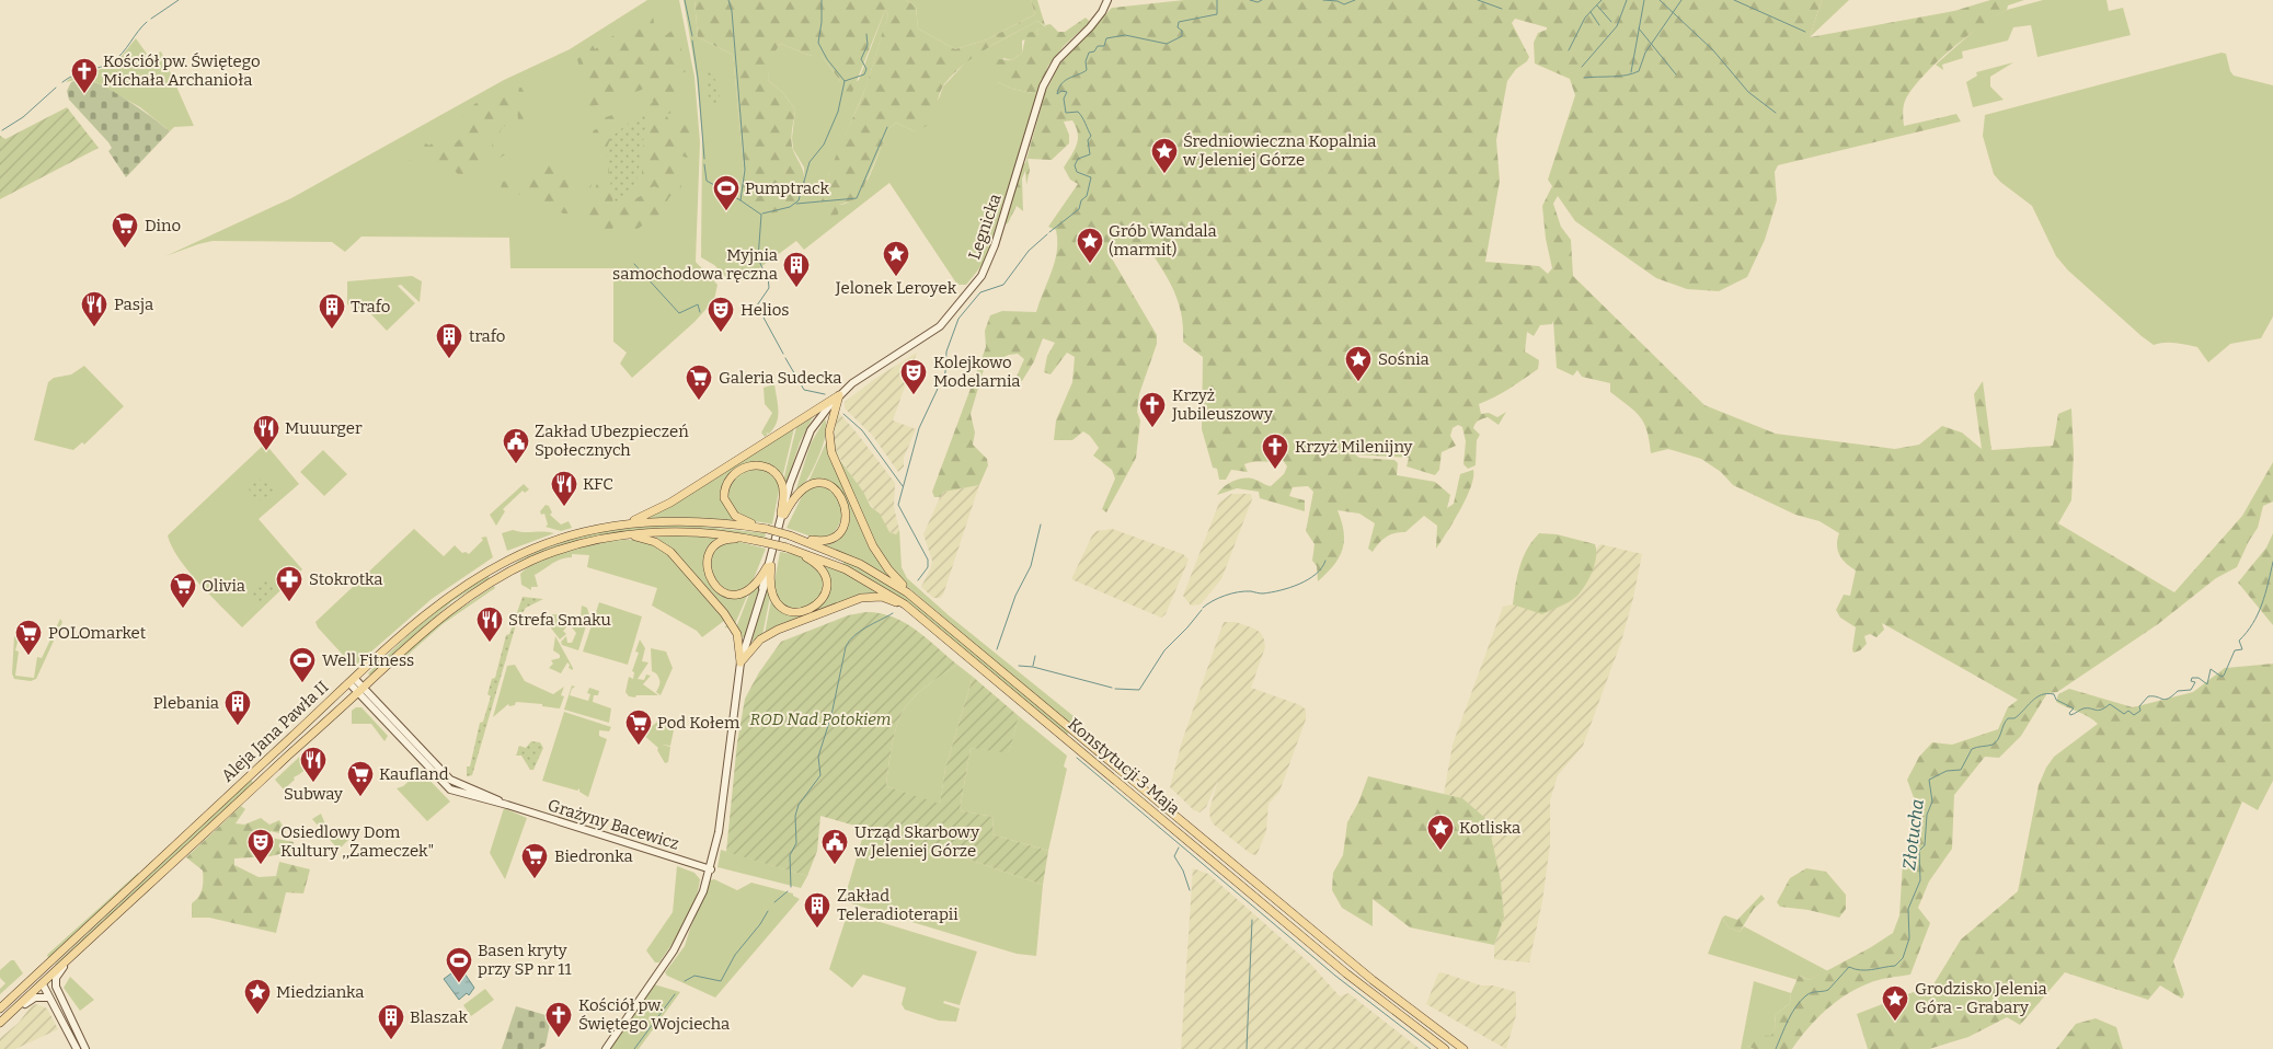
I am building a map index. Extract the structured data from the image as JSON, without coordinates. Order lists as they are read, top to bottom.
{
  "streets": {
    "main road": ["Aleja Jana Pawła II", "Konstytucji 3 Maja"],
    "street": ["Legnicka", "Grażyny Bacewicz"]
  },
  "crossings": [
    ["Legnicka", "Grażyny Bacewicz"],
    ["Aleja Jana Pawła II", "Konstytucji 3 Maja"],
    ["Aleja Jana Pawła II", "Grażyny Bacewicz"]
  ],
  "water": ["Złotucha"],
  "parks": ["ROD Nad Potokiem"],
  "places": {
    "church": [
      "Kościół pw. Świętego Michała Archanioła",
      "Krzyż Jubileuszowy",
      "Krzyż Milenijny",
      "Kościół pw. Świętego Wojciecha"
    ],
    "place": [
      "Średniowieczna Kopalnia w Jeleniej Górze",
      "Grób Wandala (marmit)",
      "Jelonek Leroyek",
      "Sośnia",
      "Kotliska",
      "Miedzianka",
      "Grodzisko Jelenia Góra - Grabary"
    ],
    "sports": ["Pumptrack", "Well Fitness", "Basen kryty przy SP nr 11"],
    "supermarket": [
      "Dino",
      "Galeria Sudecka",
      "Olivia",
      "POLOmarket",
      "Pod Kołem",
      "Kaufland",
      "Biedronka"
    ],
    "building": [
      "Myjnia samochodowa ręczna",
      "Trafo",
      "trafo",
      "Plebania",
      "Zakład Teleradioterapii",
      "Blaszak"
    ],
    "restaurant": [
      "Pasja",
      "Muuurger",
      "KFC",
      "Strefa Smaku",
      "Subway"
    ],
    "theatre": ["Helios", "Kolejkowo Modelarnia", "Osiedlowy Dom Kultury ,,Zameczek\""],
    "public building": ["Zakład Ubezpieczeń Społecznych", "Urząd Skarbowy w Jeleniej Górze"],
    "pharmacy": ["Stokrotka"]
  }
}
